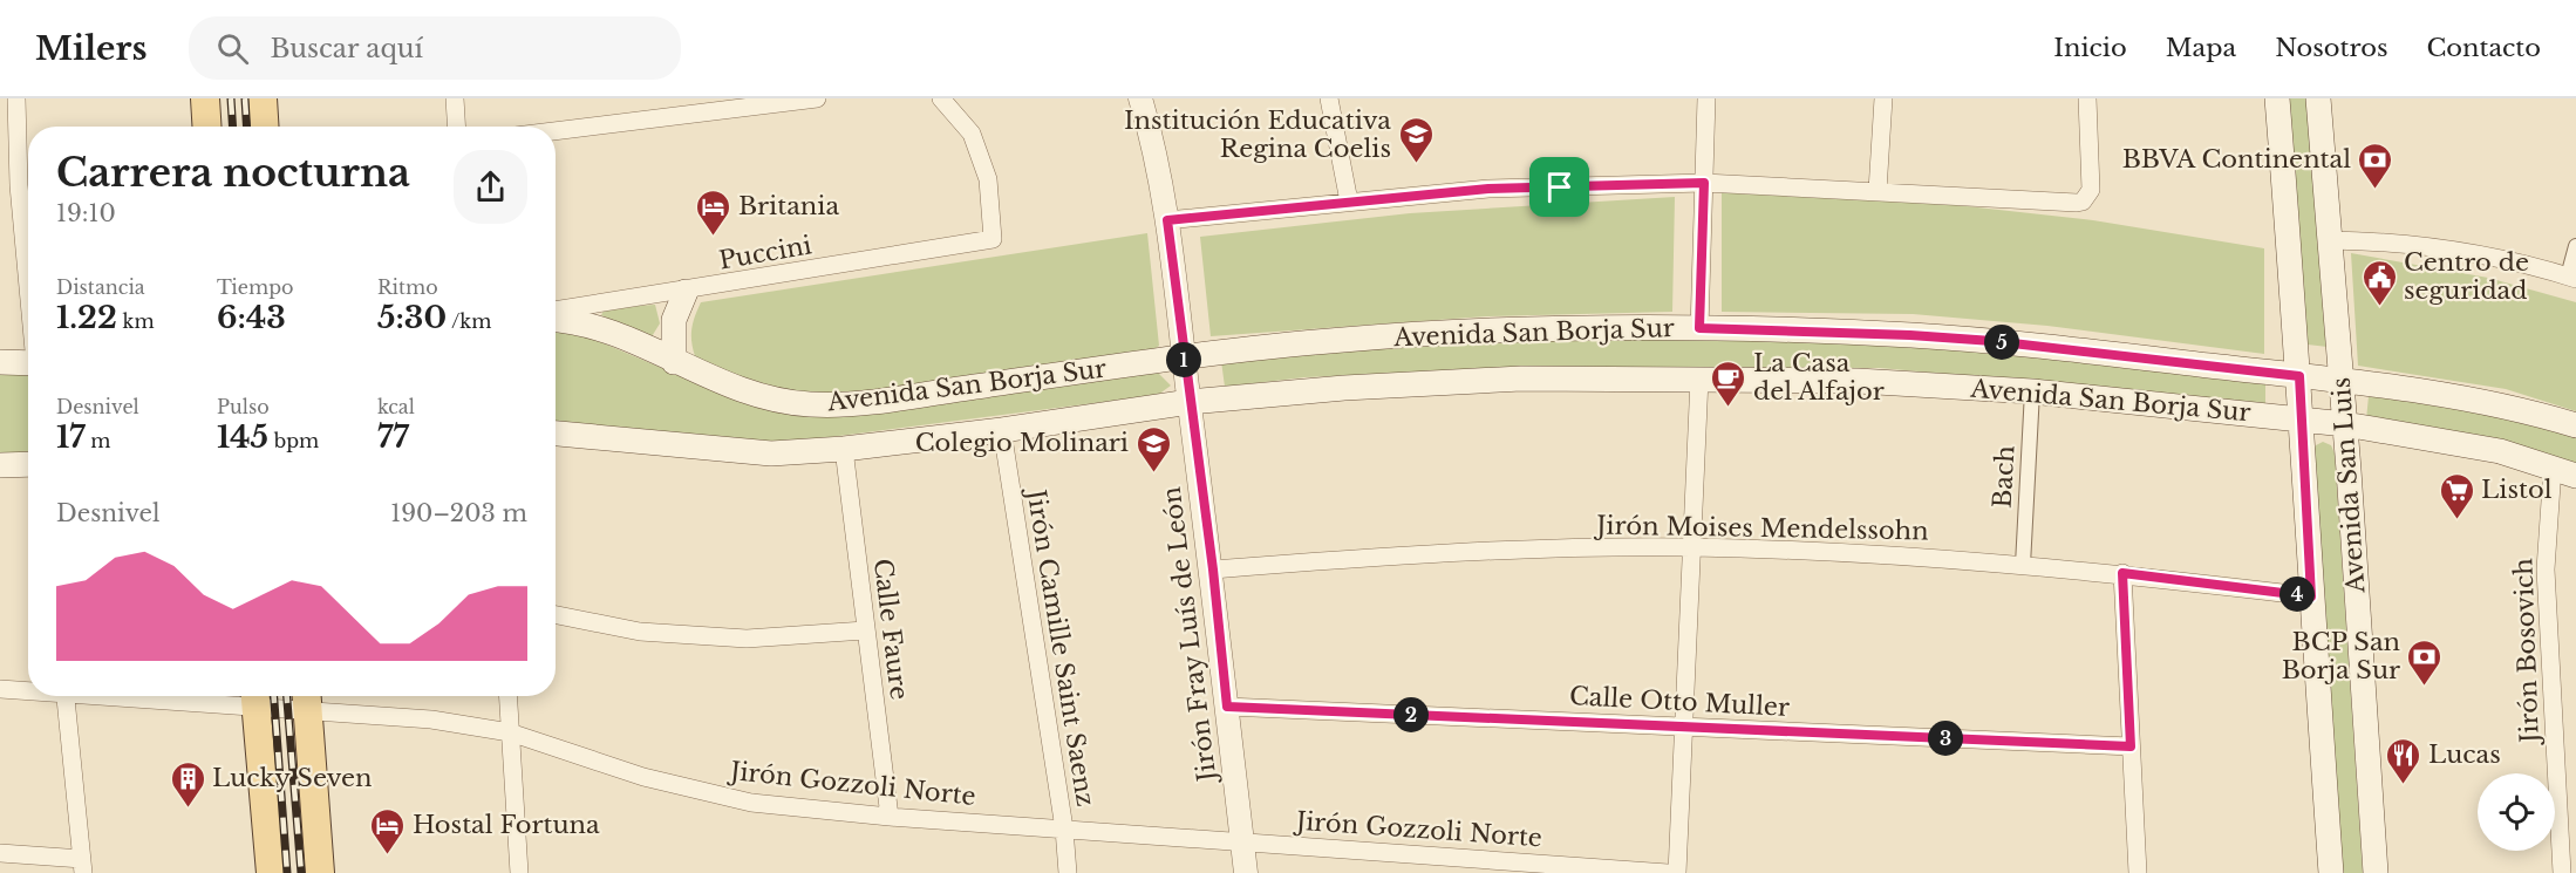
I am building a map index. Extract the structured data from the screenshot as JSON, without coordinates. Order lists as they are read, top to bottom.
{
  "streets": {
    "main road": ["Avenida San Borja Sur", "Avenida San Luis"],
    "street": [
      "Puccini",
      "Bach",
      "Jirón Moises Mendelssohn",
      "Calle Faure",
      "Jirón Fray Luís de León",
      "Jirón Camille Saint Saenz",
      "Jirón Bosovich",
      "Calle Otto Muller",
      "Jirón Gozzoli Norte"
    ]
  },
  "crossings": [
    ["Avenida San Borja Sur", "Bach"],
    ["Avenida San Borja Sur", "Avenida San Luis"],
    ["Avenida San Borja Sur", "Calle Faure"],
    ["Avenida San Borja Sur", "Jirón Fray Luís de León"],
    ["Avenida San Borja Sur", "Jirón Camille Saint Saenz"],
    ["Avenida San Borja Sur", "Jirón Bosovich"],
    ["Bach", "Jirón Moises Mendelssohn"],
    ["Avenida San Luis", "Jirón Moises Mendelssohn"],
    ["Jirón Moises Mendelssohn", "Jirón Fray Luís de León"],
    ["Calle Faure", "Jirón Gozzoli Norte"],
    ["Jirón Fray Luís de León", "Calle Otto Muller"],
    ["Jirón Fray Luís de León", "Jirón Gozzoli Norte"],
    ["Jirón Camille Saint Saenz", "Jirón Gozzoli Norte"]
  ],
  "places": {
    "school or university": ["Institución Educativa Regina Coelis", "Colegio Molinari"],
    "bank": ["BBVA Continental", "BCP San Borja Sur"],
    "hotel": ["Britania", "Hostal Fortuna"],
    "public building": ["Centro de seguridad"],
    "cafe": ["La Casa del Alfajor"],
    "supermarket": ["Listol"],
    "restaurant": ["Lucas"],
    "building": ["Lucky Seven"]
  },
  "page": {
    "header": "Milers",
    "search": "Buscar aquí",
    "nav": [
      "Inicio",
      "Mapa",
      "Nosotros",
      "Contacto"
    ],
    "heading": ["Carrera nocturna", "19:10"],
    "stats": [
      ["Distancia", "1.22 km"],
      ["Tiempo", "6:43"],
      ["Ritmo", "5:30 /km"],
      ["Desnivel", "17 m"],
      ["Pulso", "145 bpm"],
      ["kcal", "77"]
    ],
    "pins": [
      "5",
      "1",
      "4",
      "2",
      "3"
    ],
    "chart": ["Desnivel", "190–203 m"]
  }
}
